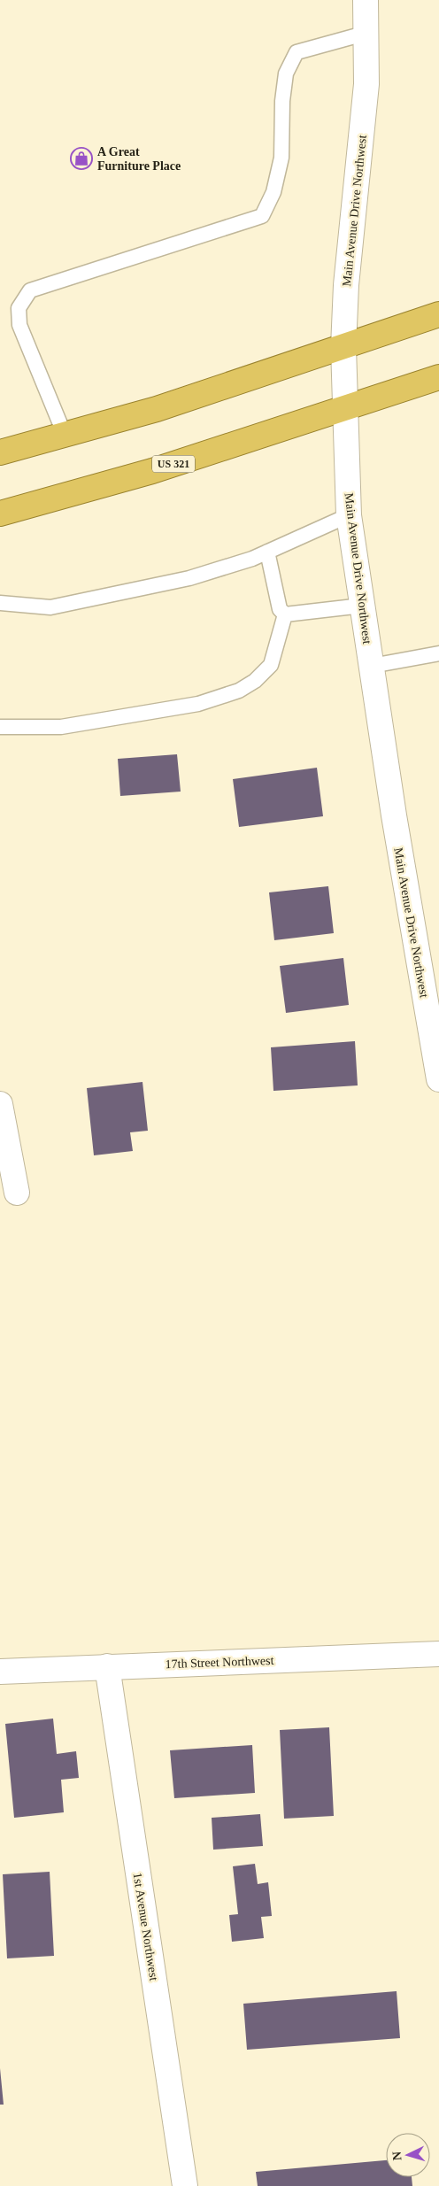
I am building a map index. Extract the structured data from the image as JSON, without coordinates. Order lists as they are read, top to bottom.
{
  "streets": {
    "highway": ["US 321"],
    "street": ["Main Avenue Drive Northwest", "17th Street Northwest", "1st Avenue Northwest"]
  },
  "crossings": [
    ["Main Avenue Drive Northwest", "US 321"],
    ["17th Street Northwest", "1st Avenue Northwest"]
  ],
  "places": {
    "shop": ["A Great Furniture Place"]
  },
  "north": "left"
}
